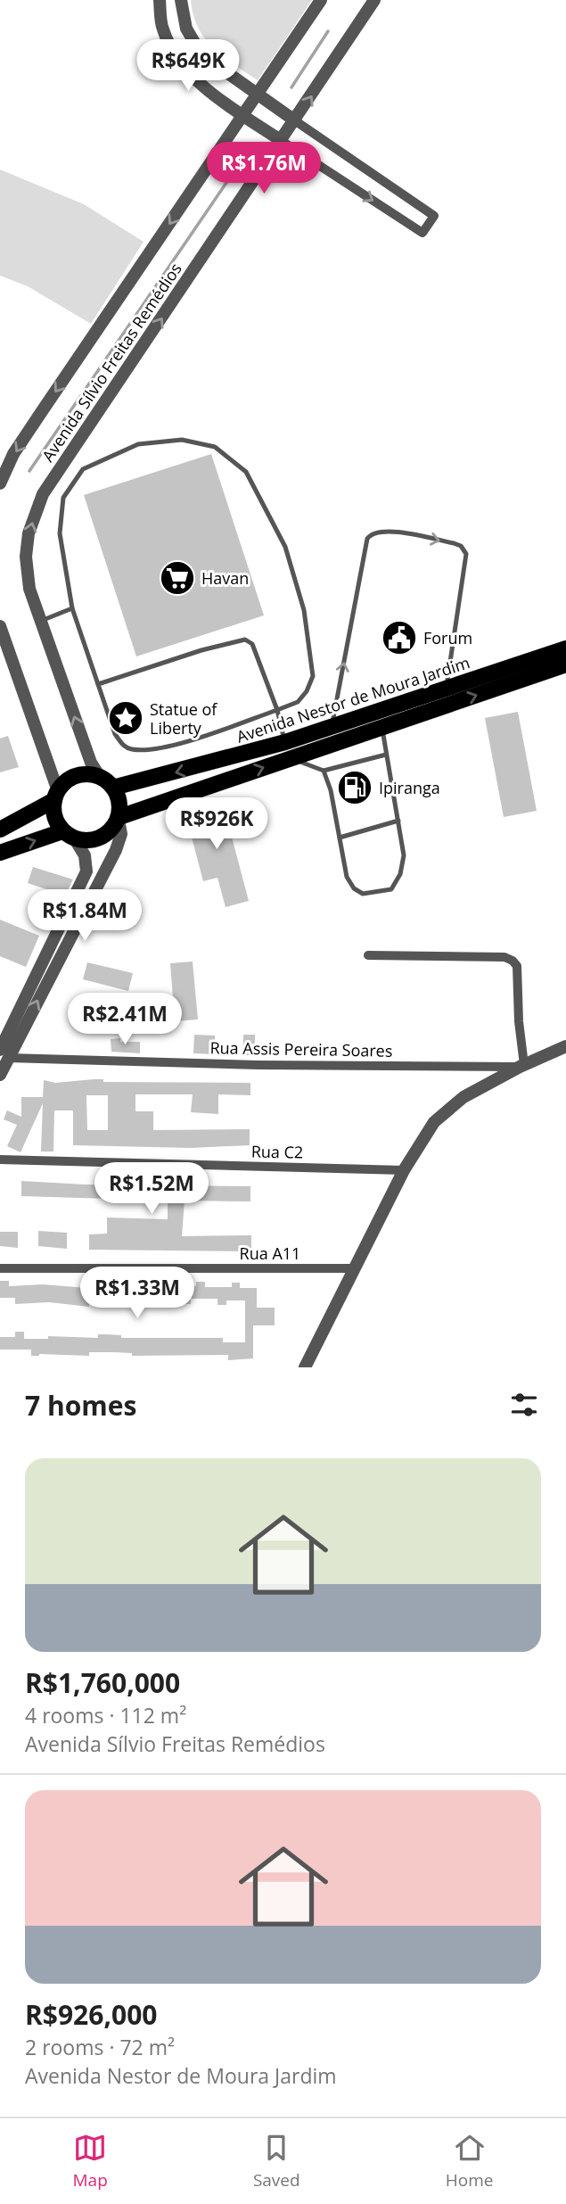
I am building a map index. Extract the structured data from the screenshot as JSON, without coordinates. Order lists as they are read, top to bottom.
{
  "streets": {
    "main road": ["Avenida Nestor de Moura Jardim"],
    "street": [
      "Avenida Sílvio Freitas Remédios",
      "Rua Assis Pereira Soares",
      "Rua C2",
      "Rua A11"
    ]
  },
  "crossings": [
    ["Avenida Sílvio Freitas Remédios", "Avenida Nestor de Moura Jardim"]
  ],
  "places": {
    "supermarket": ["Havan"],
    "public building": ["Forum"],
    "place": ["Statue of Liberty"],
    "fuel station": ["Ipiranga"]
  },
  "page": {
    "price": [
      "R$649K",
      "R$1.76M",
      "R$926K",
      "R$1.84M",
      "R$2.41M",
      "R$1.52M",
      "R$1.33M"
    ],
    "heading": "7 homes",
    "list": [
      {
        "name": "R$1,760,000",
        "note": "4 rooms · 112 m² · Avenida Sílvio Freitas Remédios"
      },
      {
        "name": "R$926,000",
        "note": "2 rooms · 72 m² · Avenida Nestor de Moura Jardim"
      }
    ],
    "tabs": ["Map", "Saved", "Home"]
  }
}
